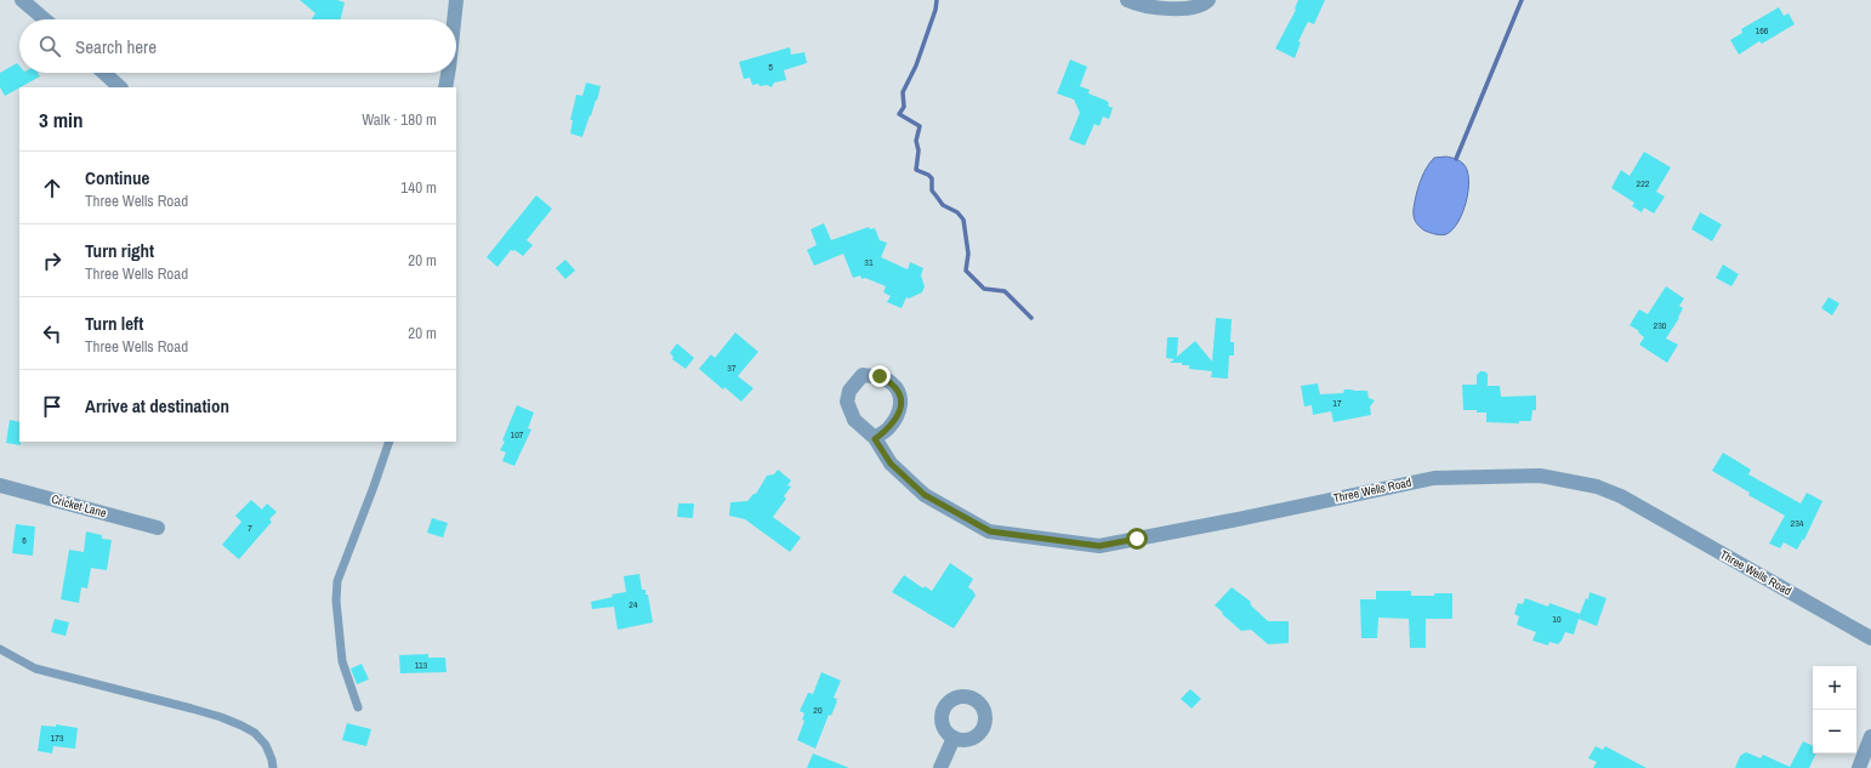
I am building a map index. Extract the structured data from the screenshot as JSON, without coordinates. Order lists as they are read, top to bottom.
{
  "streets": {
    "street": ["Three Wells Road", "Cricket Lane"]
  },
  "house_numbers": [
    "166",
    "5",
    "222",
    "31",
    "230",
    "37",
    "17",
    "107",
    "234",
    "7",
    "6",
    "24",
    "10",
    "113",
    "20",
    "173"
  ],
  "page": {
    "search": "Search here",
    "heading": ["3 min", "Walk · 180 m"],
    "list": [
      ["Continue", "Three Wells Road", "140 m"],
      ["Turn right", "Three Wells Road", "20 m"],
      ["Turn left", "Three Wells Road", "20 m"],
      "Arrive at destination"
    ],
    "map_buttons": ["+", "−"]
  }
}
